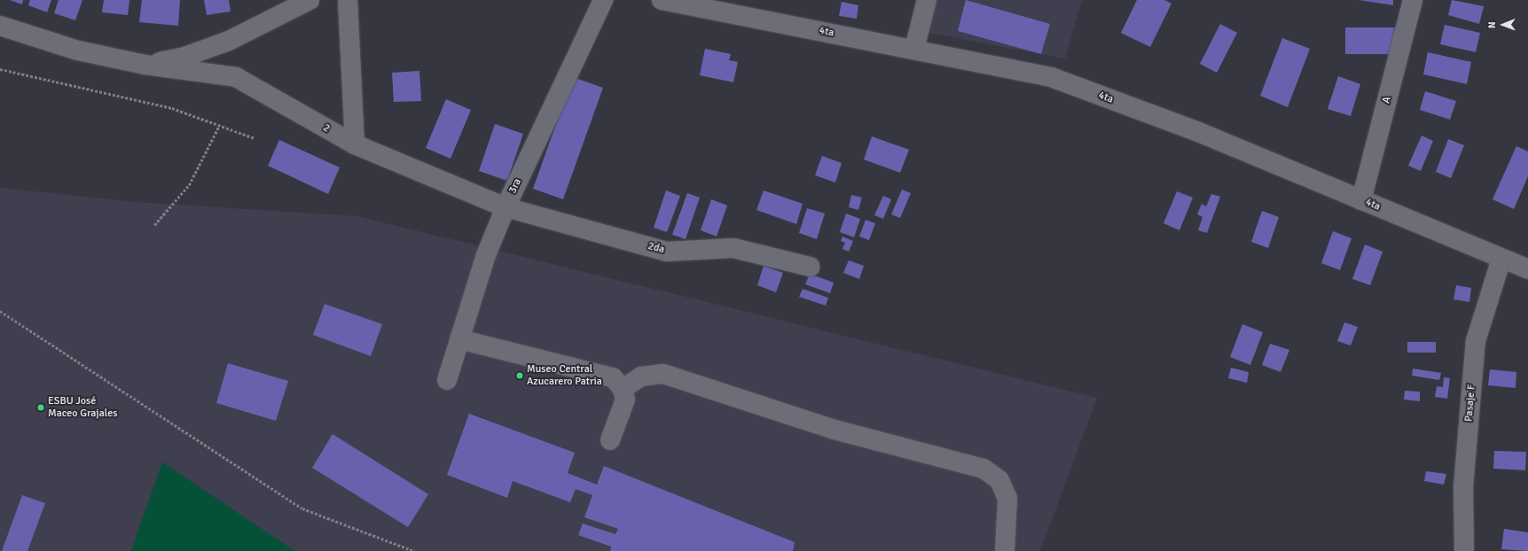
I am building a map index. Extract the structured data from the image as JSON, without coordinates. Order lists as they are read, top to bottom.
{
  "streets": {
    "street": [
      "4ta",
      "A",
      "2",
      "3ra",
      "2da",
      "Pasaje F"
    ]
  },
  "crossings": [
    ["4ta", "A"],
    ["4ta", "Pasaje F"],
    ["2", "3ra"],
    ["2", "2da"],
    ["3ra", "2da"]
  ],
  "places": ["Museo Central Azucarero Patria", "ESBU José Maceo Grajales"],
  "north": "left"
}
